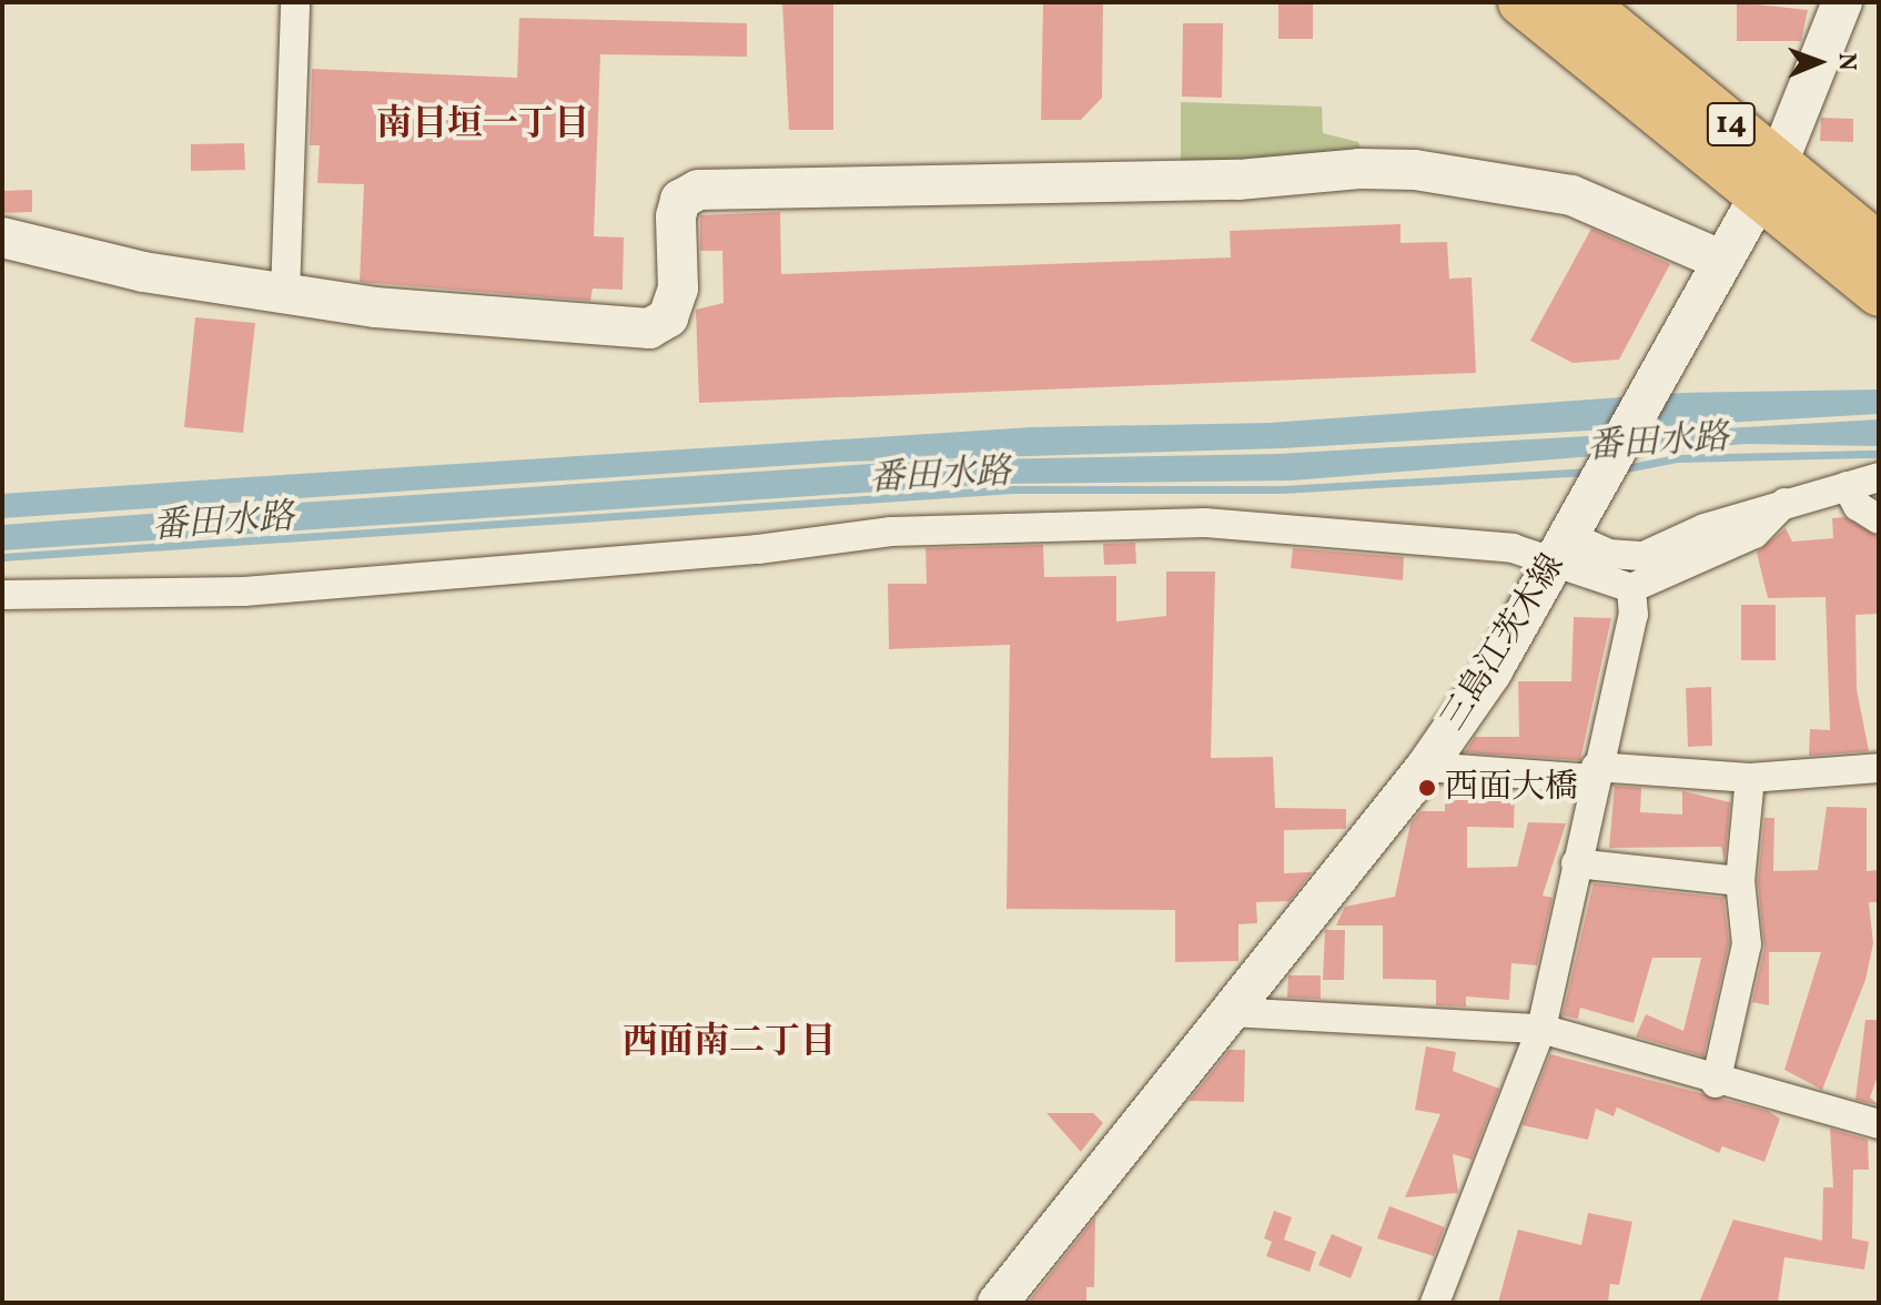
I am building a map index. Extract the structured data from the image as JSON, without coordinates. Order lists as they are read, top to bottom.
{
  "streets": {
    "main road": ["14"],
    "street": ["三島江茨木線"]
  },
  "crossings": [
    ["14", "三島江茨木線"]
  ],
  "districts": ["南目垣一丁目", "西面南二丁目"],
  "water": ["番田水路"],
  "places": ["西面大橋"],
  "north": "right"
}
